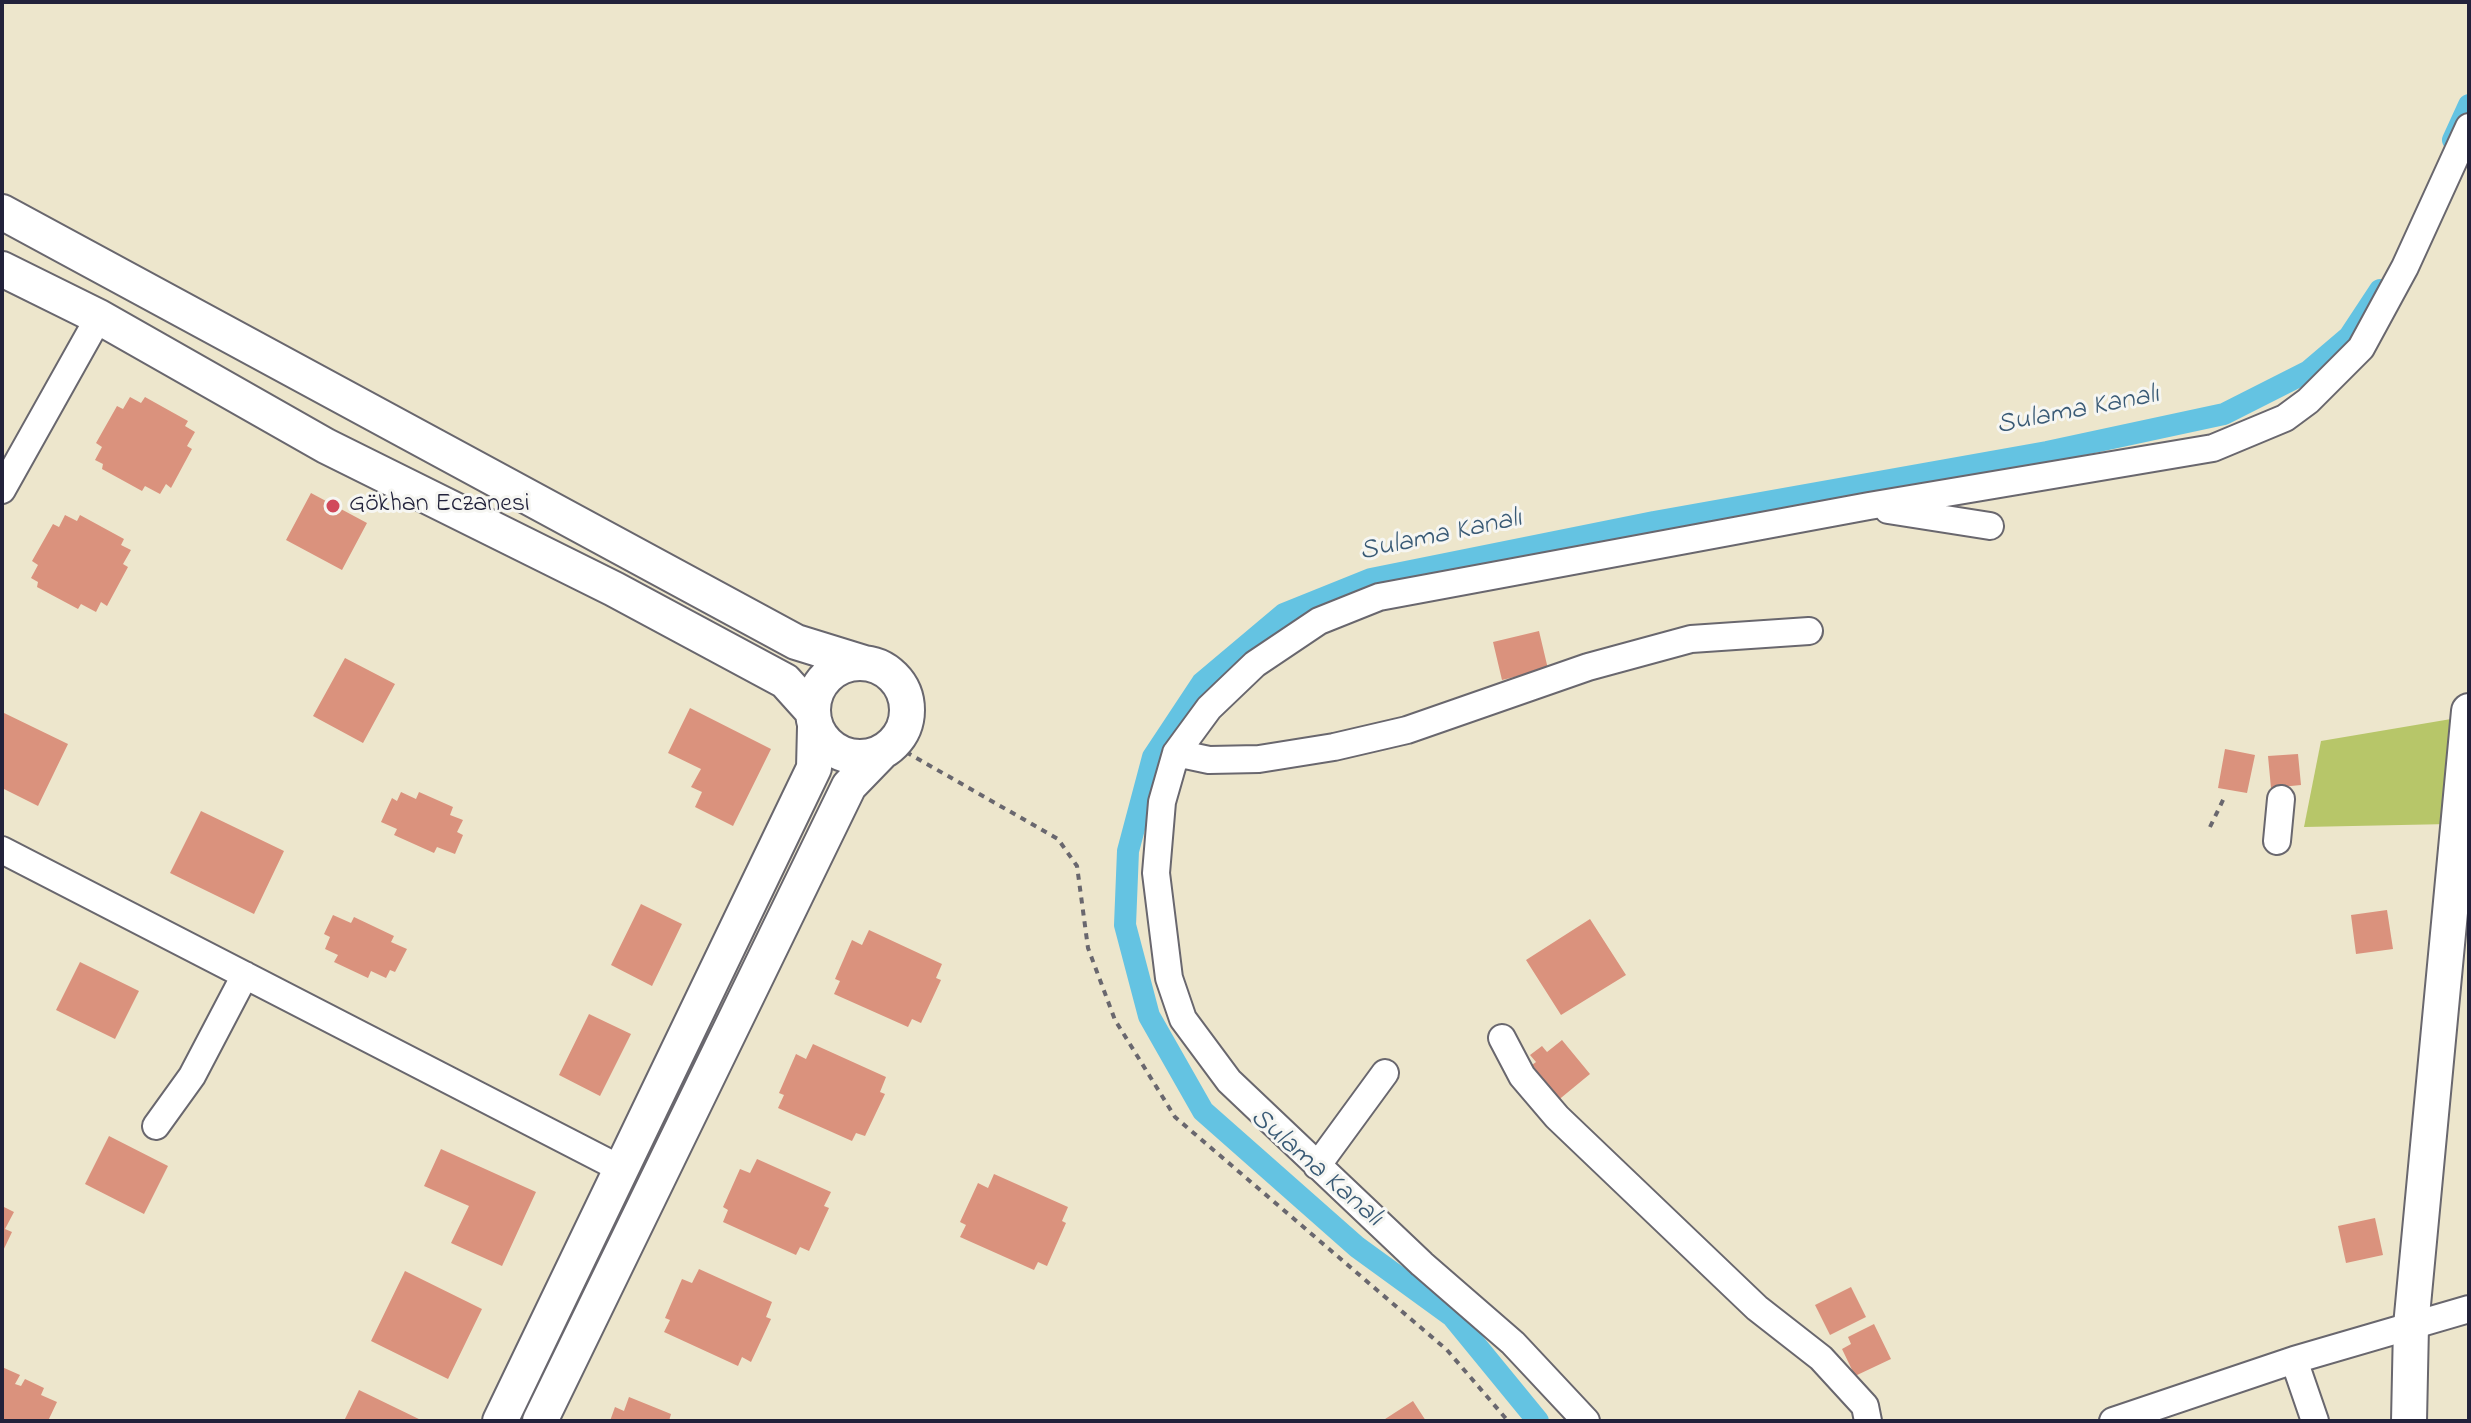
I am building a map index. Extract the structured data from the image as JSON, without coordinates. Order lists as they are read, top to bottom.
{
  "water": ["Sulama Kanalı"],
  "places": ["Gökhan Eczanesi"]
}
